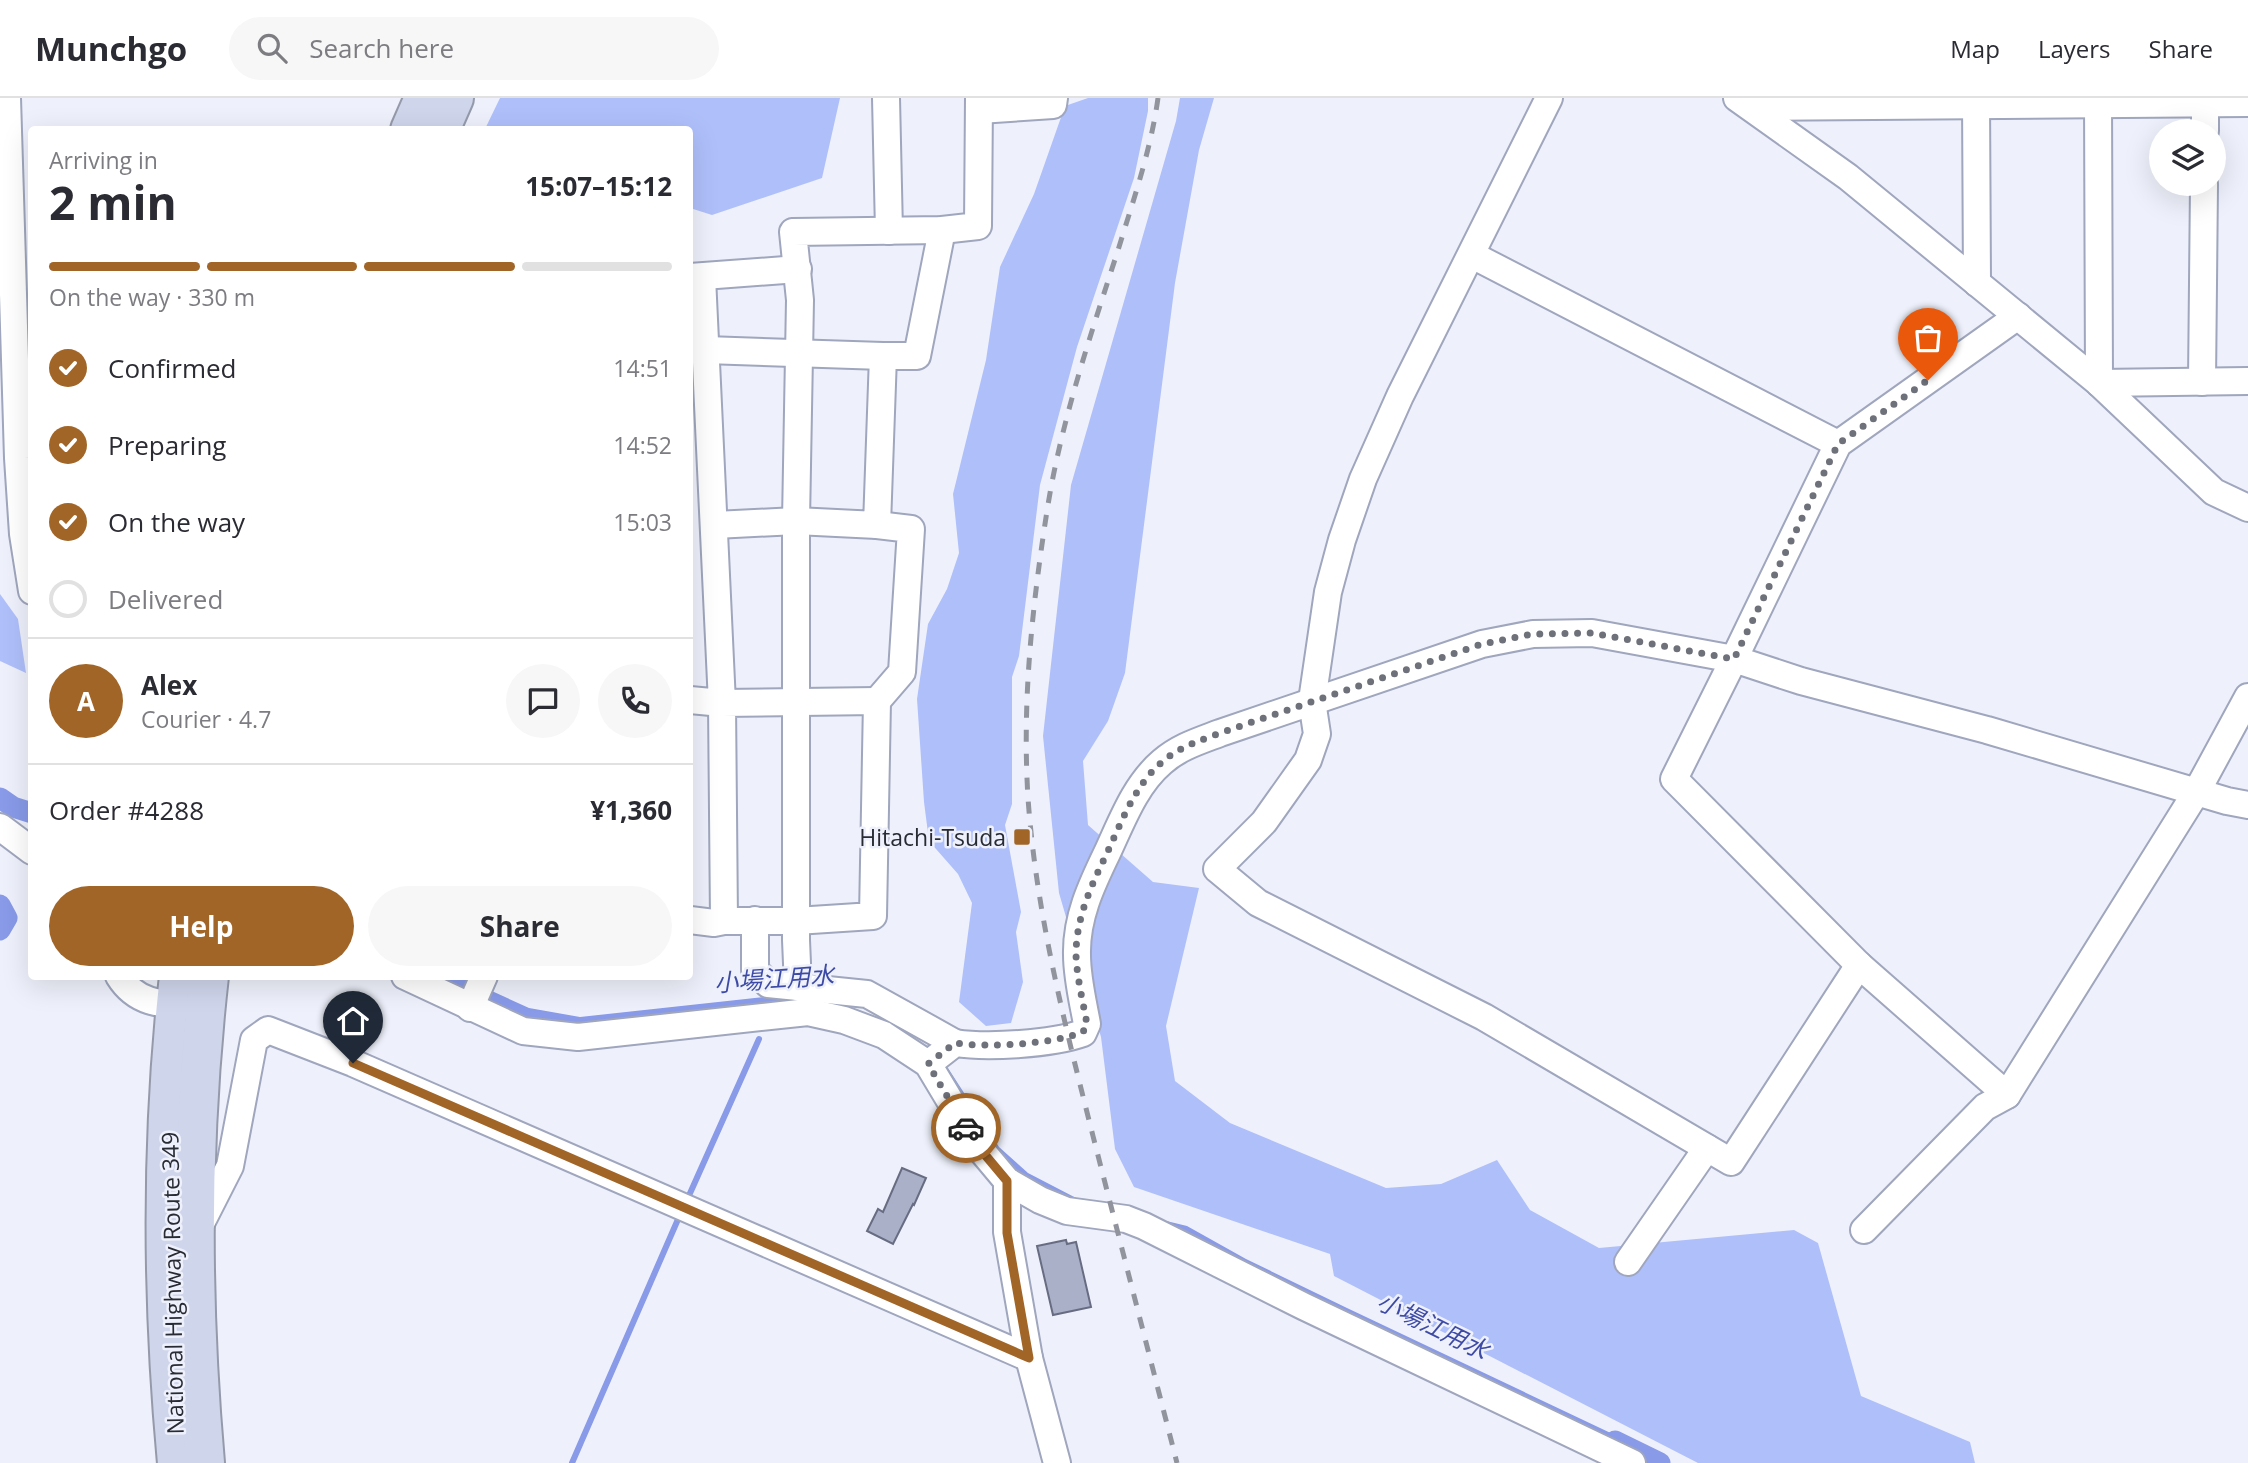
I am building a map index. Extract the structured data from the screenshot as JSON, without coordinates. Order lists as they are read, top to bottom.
{
  "streets": {
    "highway": ["National Highway Route 349"]
  },
  "water": ["小場江用水"],
  "places": {
    "transit": ["Hitachi-Tsuda"]
  },
  "page": {
    "header": "Munchgo",
    "search": "Search here",
    "nav": ["Map", "Layers", "Share"],
    "heading": ["2 min", "Arriving in", "15:07–15:12"],
    "panel": [
      "Alex",
      "Courier · 4.7",
      "Order #4288",
      "¥1,360"
    ],
    "bar": "On the way · 330 m",
    "list": [
      ["Confirmed", "14:51"],
      ["Preparing", "14:52"],
      ["On the way", "15:03"],
      "Delivered"
    ],
    "round": "A",
    "buttons": ["Help", "Share"]
  }
}
